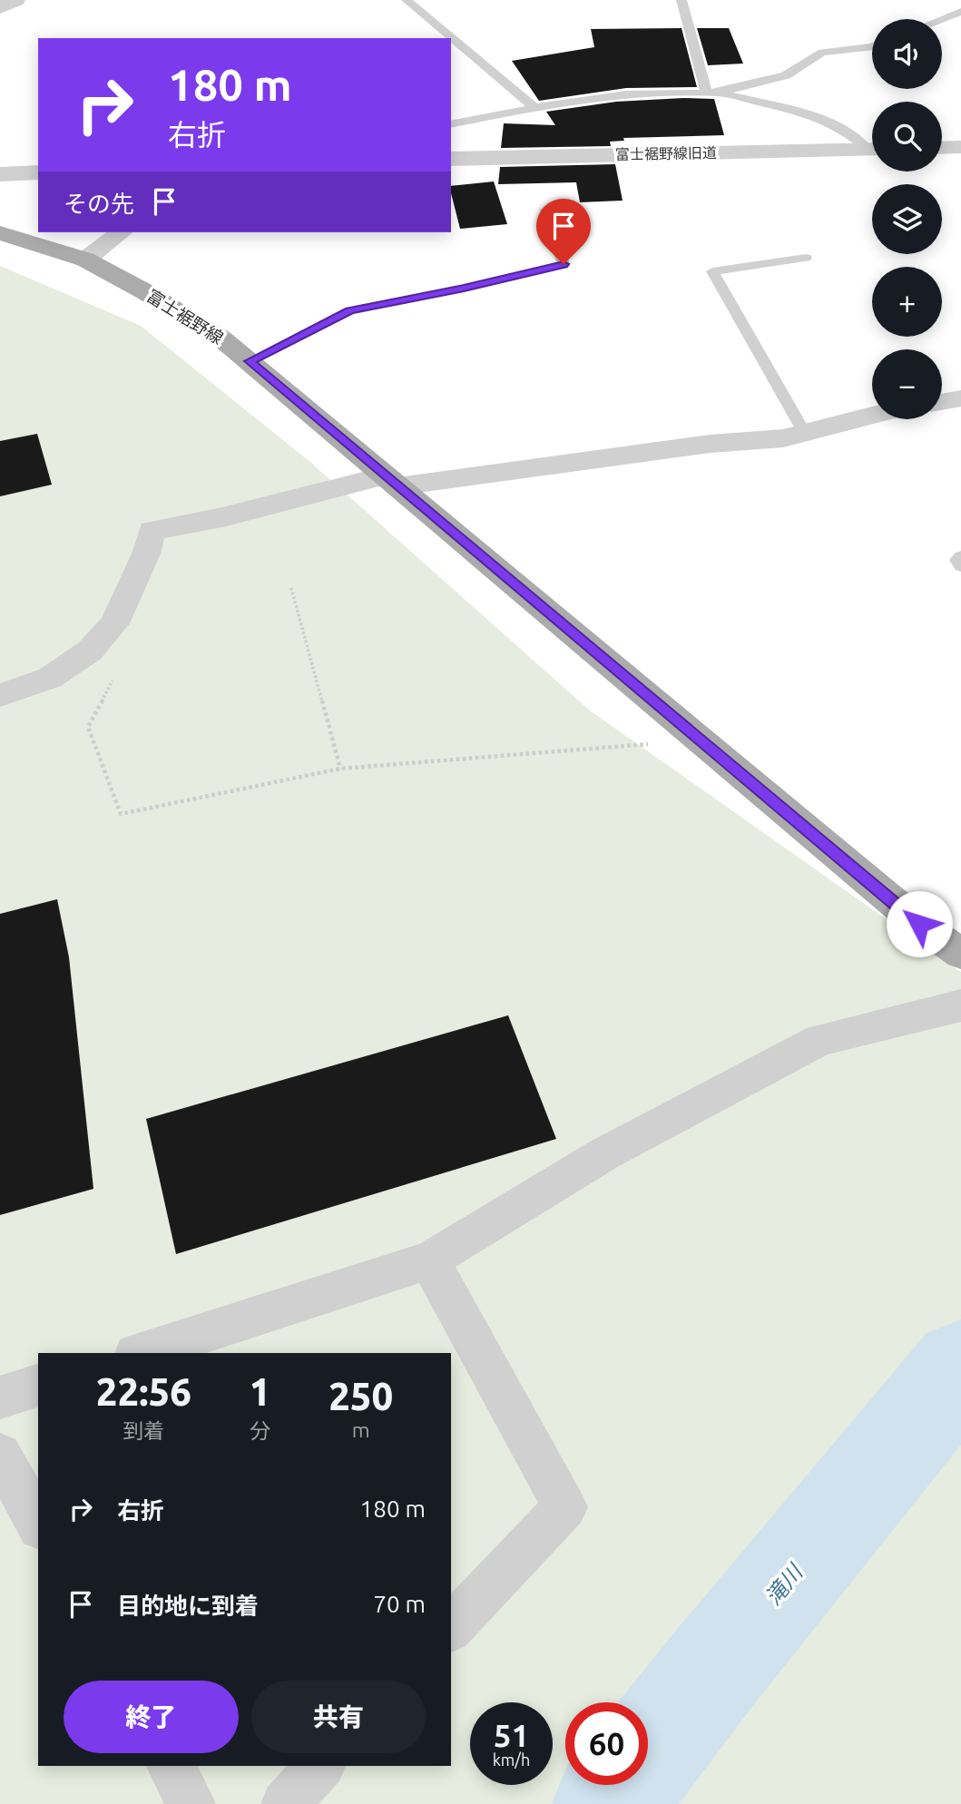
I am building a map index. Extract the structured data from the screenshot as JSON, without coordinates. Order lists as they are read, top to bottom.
{
  "streets": {
    "main road": ["富士裾野線"],
    "street": ["富士裾野線旧道"]
  },
  "water": ["滝川"],
  "page": {
    "map_buttons": ["+", "−"],
    "turn": ["180 m", "右折"],
    "then": "その先",
    "eta": [
      "22:56",
      "到着",
      "1",
      "分",
      "250",
      "m"
    ],
    "list": [
      {
        "name": "右折",
        "value": "180 m"
      },
      {
        "name": "目的地に到着",
        "value": "70 m"
      }
    ],
    "buttons": ["終了", "共有"],
    "speed": "51 km/h",
    "limit": "60"
  }
}
